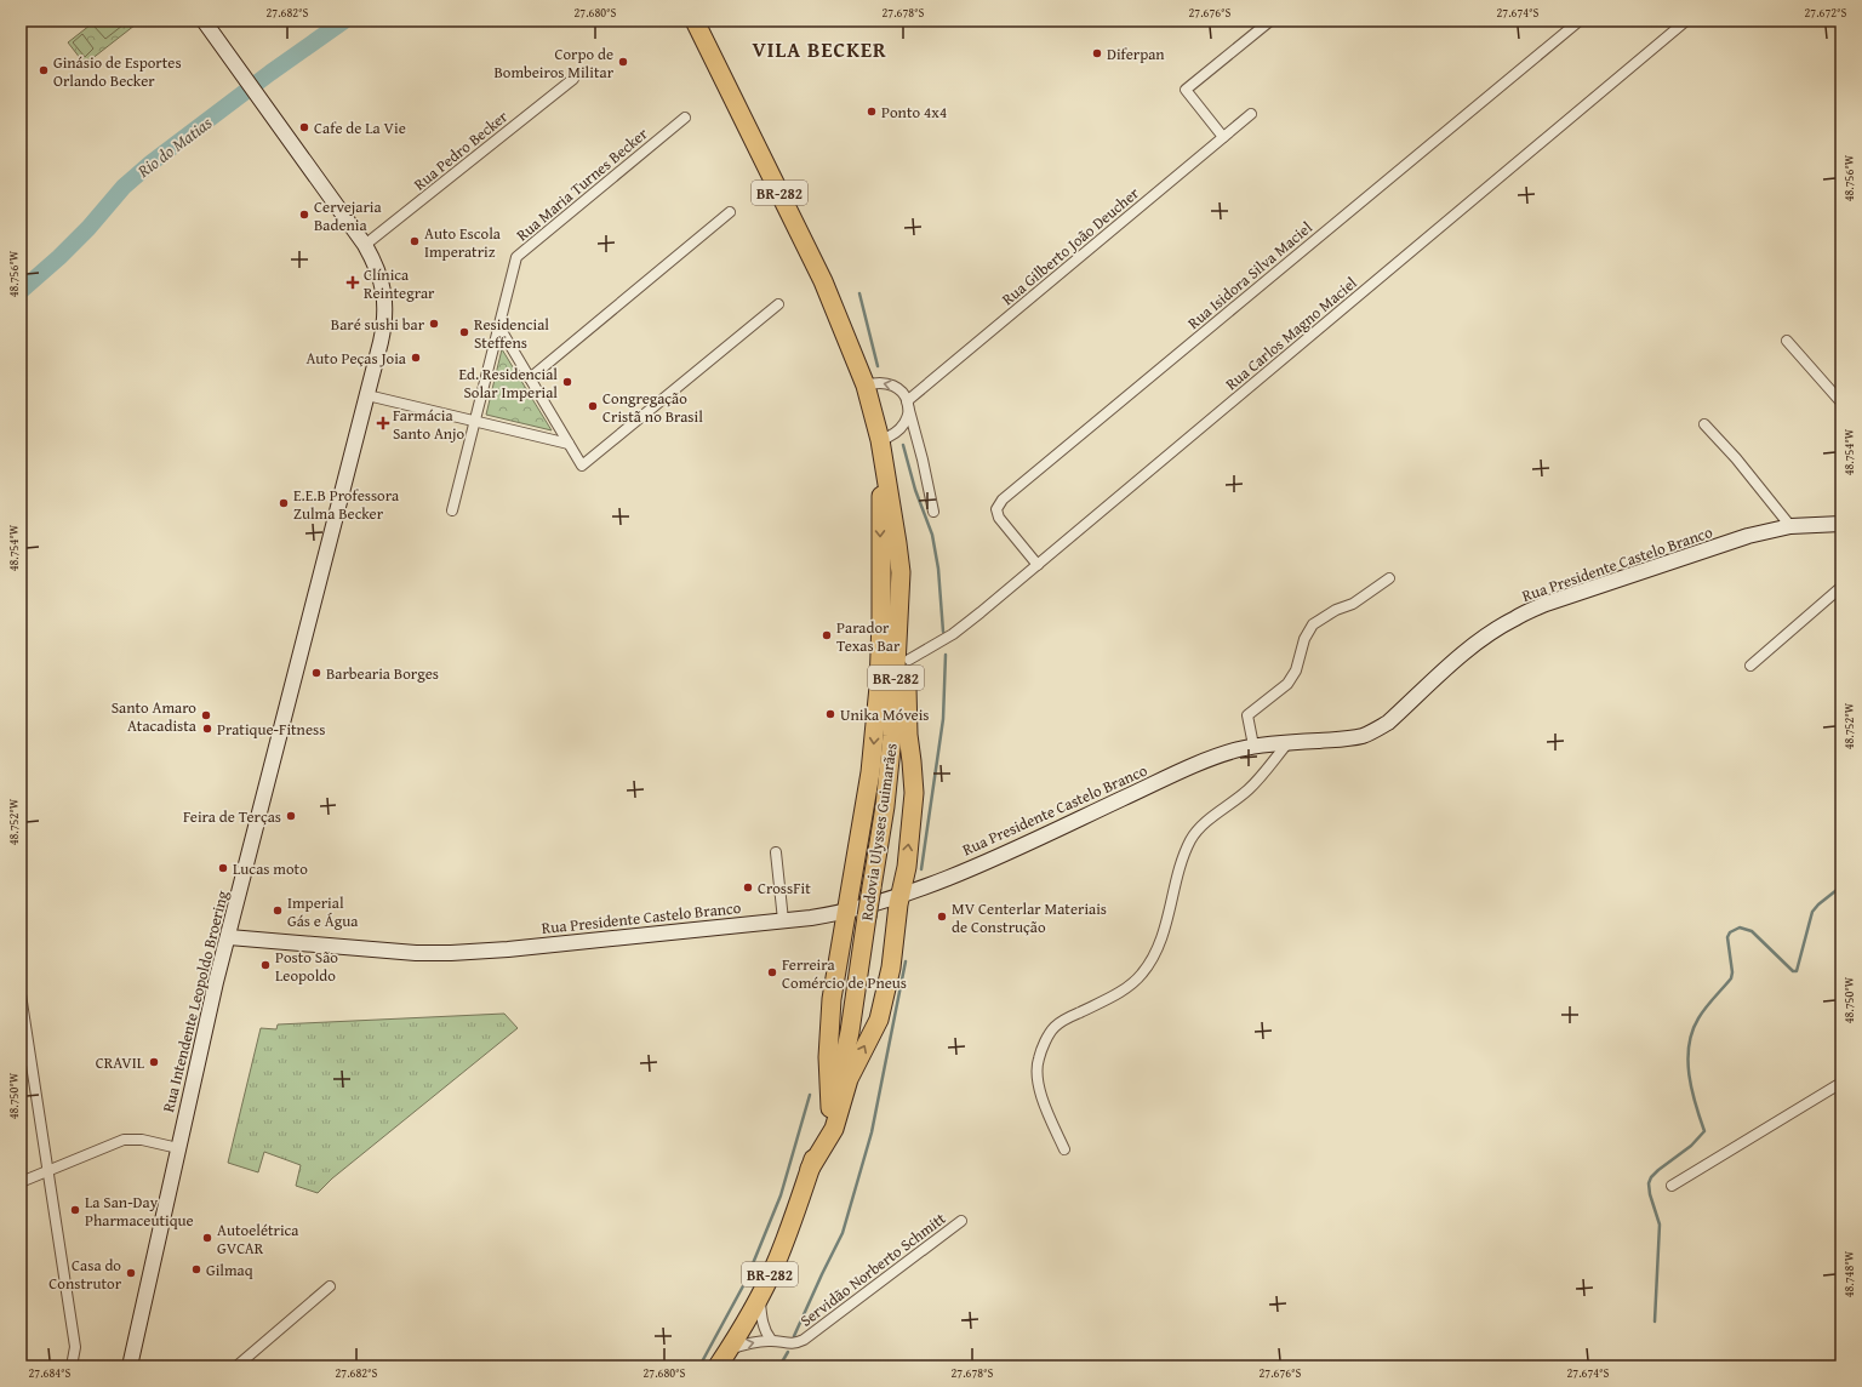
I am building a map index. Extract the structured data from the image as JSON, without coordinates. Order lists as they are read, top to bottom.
{
  "streets": {
    "highway": ["BR-282", "Rodovia Ulysses Guimarães"],
    "street": [
      "Rua Pedro Becker",
      "Rua Maria Turnes Becker",
      "Rua Gilberto João Deucher",
      "Rua Isidora Silva Maciel",
      "Rua Carlos Magno Maciel",
      "Rua Presidente Castelo Branco",
      "Rua Intendente Leopoldo Broering",
      "Servidão Norberto Schmitt"
    ]
  },
  "crossings": [
    ["Rua Pedro Becker", "Rua Intendente Leopoldo Broering"],
    ["Rua Isidora Silva Maciel", "Rua Carlos Magno Maciel"],
    ["Rua Presidente Castelo Branco", "Rua Intendente Leopoldo Broering"],
    ["Rodovia Ulysses Guimarães", "Servidão Norberto Schmitt"]
  ],
  "districts": ["VILA BECKER"],
  "water": ["Rio do Matias"],
  "places": {
    "other": [
      "Diferpan",
      "Corpo de Bombeiros Militar",
      "Ginásio de Esportes Orlando Becker",
      "Ponto 4x4",
      "Cafe de La Vie",
      "Cervejaria Badenia",
      "Auto Escola Imperatriz",
      "Baré sushi bar",
      "Residencial Steffens",
      "Auto Peças Joia",
      "Ed. Residencial Solar Imperial",
      "Congregação Cristã no Brasil",
      "E.E.B Professora Zulma Becker",
      "Parador Texas Bar",
      "Barbearia Borges",
      "Unika Móveis",
      "Santo Amaro Atacadista",
      "Pratique-Fitness",
      "Feira de Terças",
      "Lucas moto",
      "CrossFit",
      "Imperial Gás e Água",
      "MV Centerlar Materiais de Construção",
      "Posto São Leopoldo",
      "Ferreira Comércio de Pneus",
      "CRAVIL",
      "La San-Day Pharmaceutique",
      "Autoelétrica GVCAR",
      "Gilmaq",
      "Casa do Construtor"
    ],
    "health": ["Clínica Reintegrar", "Farmácia Santo Anjo"]
  },
  "coordinates": [
    "27.682°S",
    "27.680°S",
    "27.678°S",
    "27.676°S",
    "27.674°S",
    "27.672°S",
    "48.756°W",
    "48.754°W",
    "48.752°W",
    "48.750°W",
    "48.748°W",
    "27.684°S"
  ]
}
